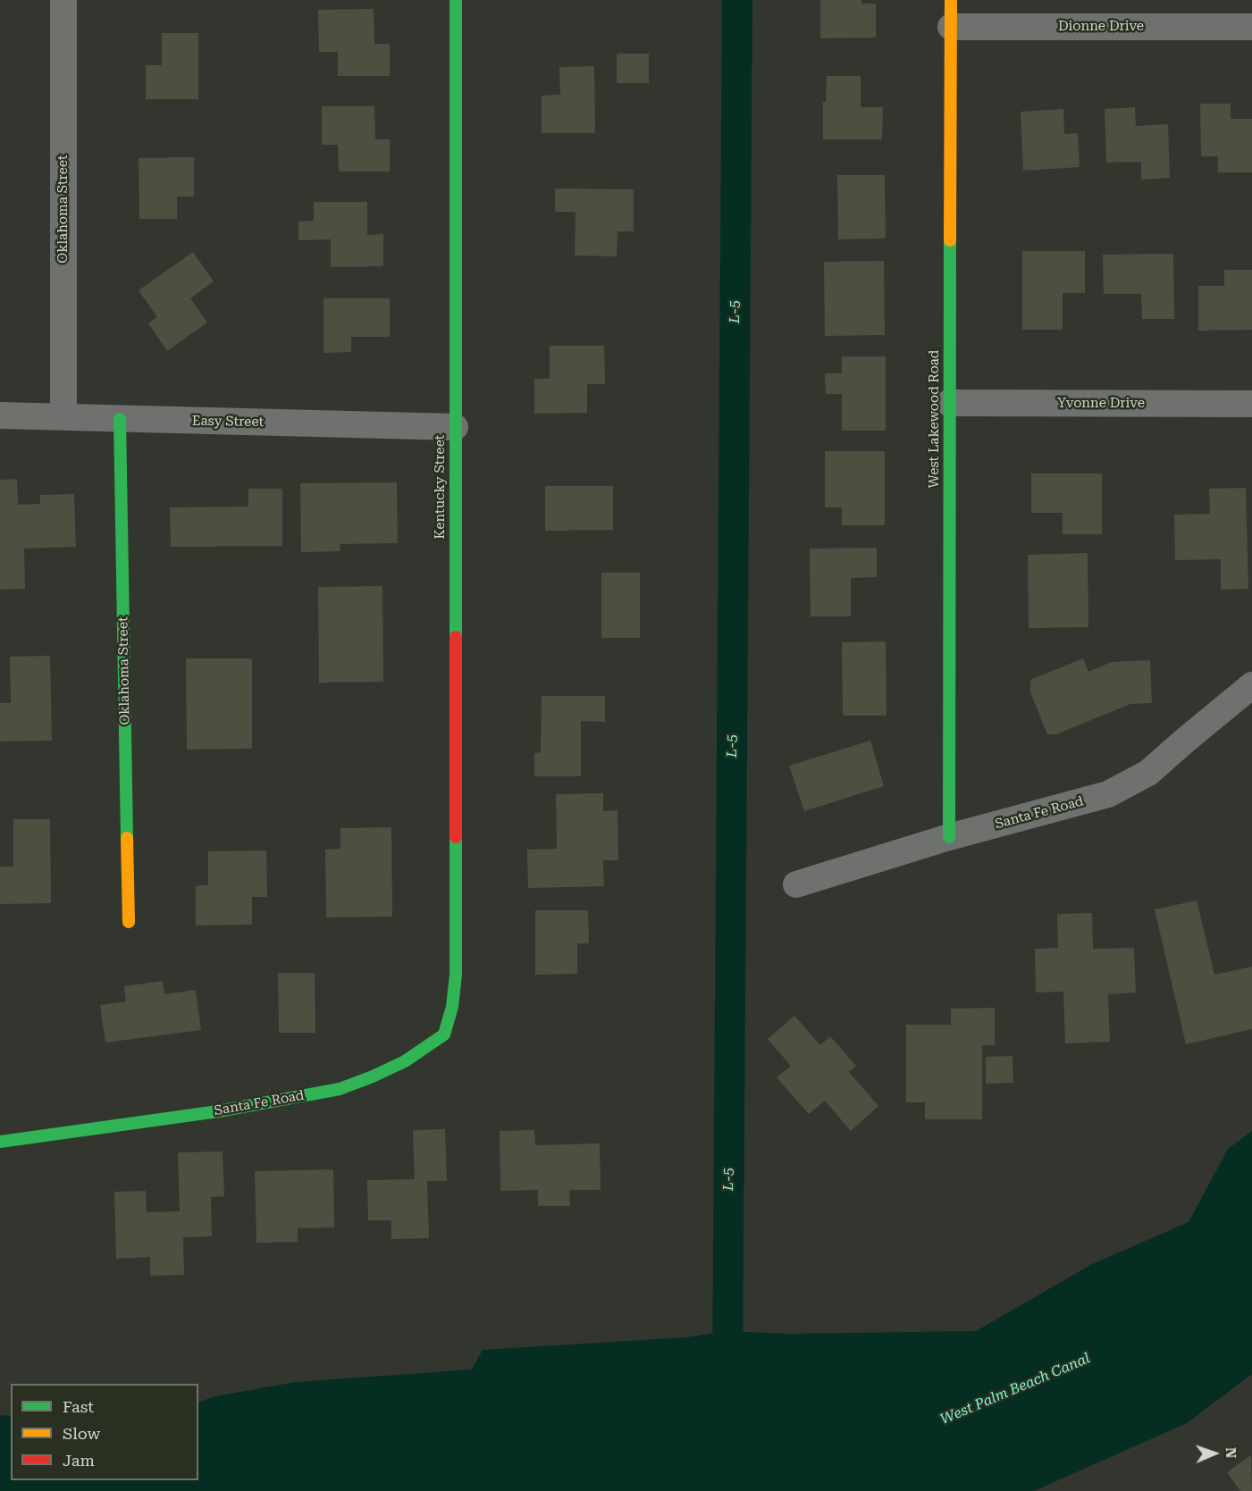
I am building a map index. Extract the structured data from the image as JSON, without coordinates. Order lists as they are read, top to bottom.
{
  "streets": {
    "street": [
      "Dionne Drive",
      "Oklahoma Street",
      "Yvonne Drive",
      "West Lakewood Road",
      "Easy Street",
      "Kentucky Street",
      "Santa Fe Road"
    ]
  },
  "crossings": [
    ["Dionne Drive", "West Lakewood Road"],
    ["Oklahoma Street", "Easy Street"],
    ["Yvonne Drive", "West Lakewood Road"],
    ["West Lakewood Road", "Santa Fe Road"],
    ["Easy Street", "Kentucky Street"],
    ["Kentucky Street", "Santa Fe Road"]
  ],
  "water": ["L-5", "West Palm Beach Canal"],
  "legend": ["Fast", "Slow", "Jam"],
  "north": "right"
}
